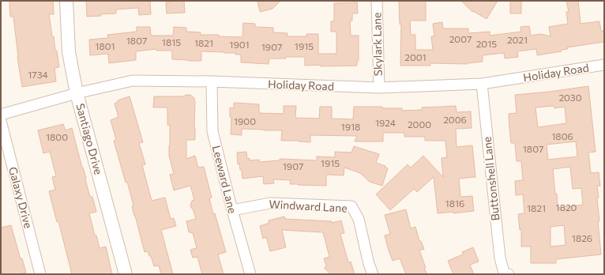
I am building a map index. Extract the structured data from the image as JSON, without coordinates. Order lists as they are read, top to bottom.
{
  "streets": {
    "street": [
      "Skylark Lane",
      "Holiday Road",
      "Santiago Drive",
      "Buttonshell Lane",
      "Leeward Lane",
      "Galaxy Drive",
      "Windward Lane"
    ]
  },
  "crossings": [
    ["Skylark Lane", "Holiday Road"],
    ["Holiday Road", "Santiago Drive"],
    ["Holiday Road", "Buttonshell Lane"],
    ["Holiday Road", "Leeward Lane"],
    ["Leeward Lane", "Windward Lane"]
  ],
  "house_numbers": [
    "2007",
    "2021",
    "1807",
    "1815",
    "1821",
    "2015",
    "1901",
    "1801",
    "1915",
    "1907",
    "2001",
    "1734",
    "2030",
    "2006",
    "1900",
    "1924",
    "2000",
    "1918",
    "1806",
    "1800",
    "1807",
    "1915",
    "1907",
    "1816",
    "1820",
    "1821",
    "1826"
  ]
}
